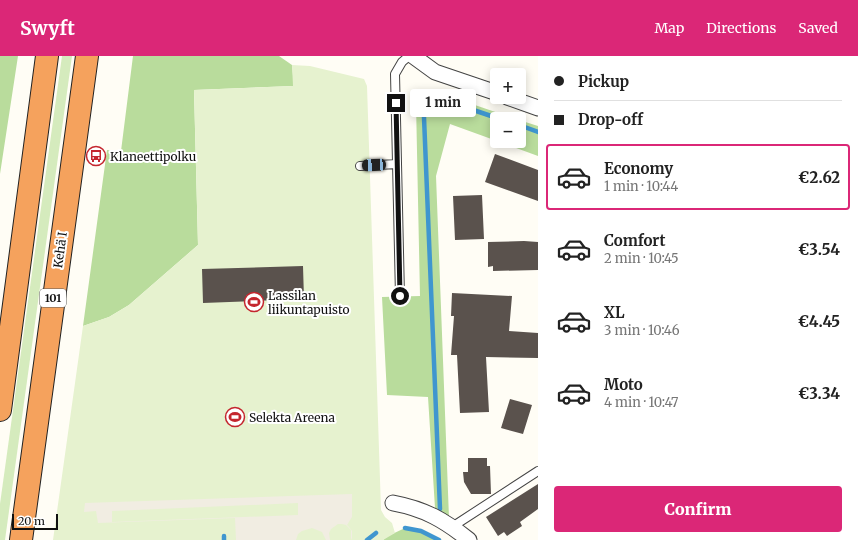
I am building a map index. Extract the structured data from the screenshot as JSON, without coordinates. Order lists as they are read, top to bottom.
{
  "streets": {
    "highway": ["Kehä I", "101"]
  },
  "places": {
    "bus stop": ["Klaneettipolku"],
    "sports": ["Lassilan liikuntapuisto", "Selekta Areena"]
  },
  "scale_bar": "20 m",
  "page": {
    "header": "Swyft",
    "nav": ["Map", "Directions", "Saved"],
    "banner": ["Pickup", "Drop-off"],
    "map_buttons": ["+", "−"],
    "bubble": "1 min",
    "list": [
      {
        "name": "Economy",
        "note": "1 min · 10:44",
        "value": "€2.62"
      },
      {
        "name": "Comfort",
        "note": "2 min · 10:45",
        "value": "€3.54"
      },
      {
        "name": "XL",
        "note": "3 min · 10:46",
        "value": "€4.45"
      },
      {
        "name": "Moto",
        "note": "4 min · 10:47",
        "value": "€3.34"
      }
    ],
    "buttons": "Confirm",
    "scale": "20 m"
  }
}
